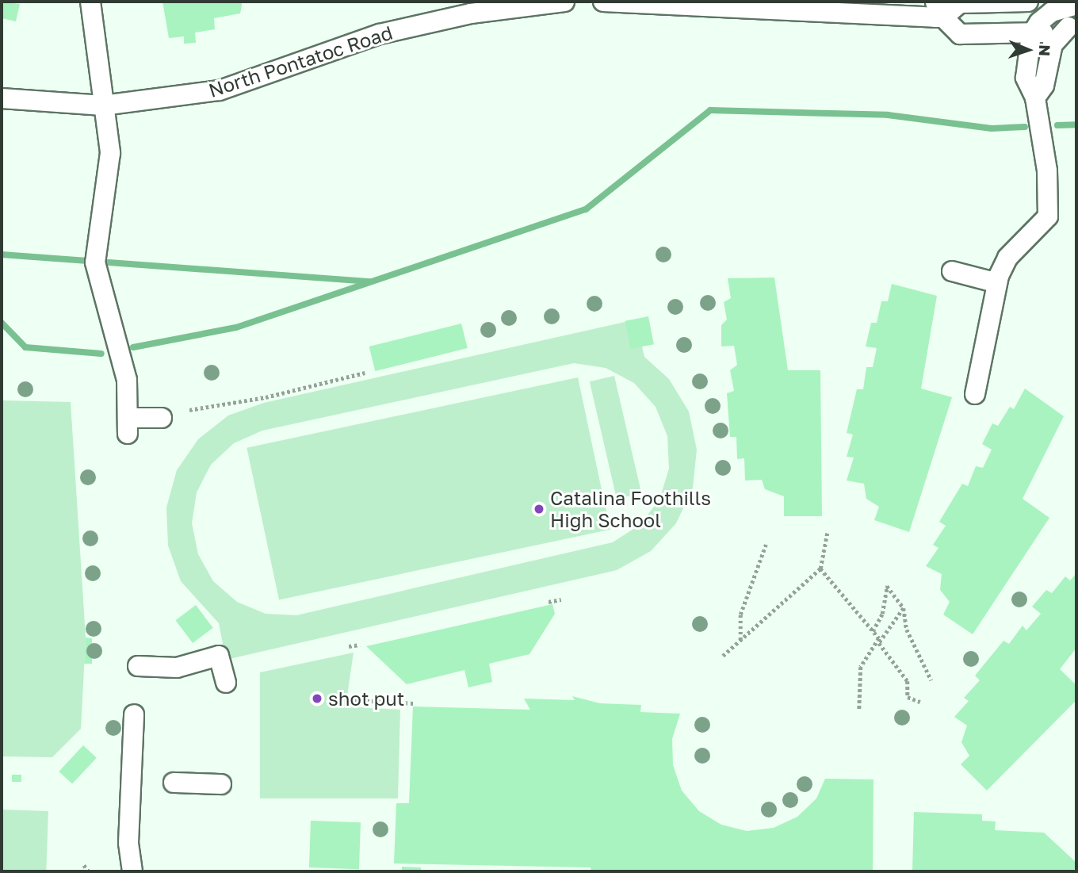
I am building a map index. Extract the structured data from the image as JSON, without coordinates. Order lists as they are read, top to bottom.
{
  "streets": {
    "street": ["North Pontatoc Road"]
  },
  "places": ["Catalina Foothills High School", "shot put"],
  "north": "right"
}
